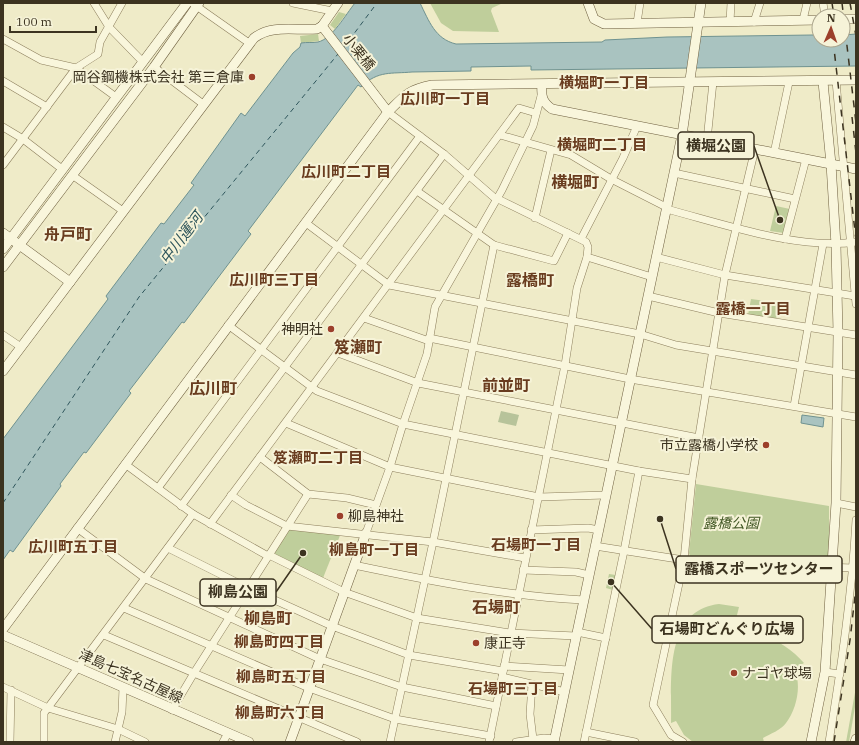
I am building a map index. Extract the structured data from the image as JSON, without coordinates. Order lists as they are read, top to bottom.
{
  "streets": {
    "street": ["小栗橋", "津島七宝名古屋線"]
  },
  "districts": [
    "横堀町一丁目",
    "広川町一丁目",
    "横堀町二丁目",
    "広川町二丁目",
    "横堀町",
    "舟戸町",
    "広川町三丁目",
    "露橋町",
    "露橋一丁目",
    "笈瀬町",
    "前並町",
    "広川町",
    "笈瀬町二丁目",
    "石場町一丁目",
    "広川町五丁目",
    "柳島町一丁目",
    "石場町",
    "柳島町",
    "柳島町四丁目",
    "柳島町五丁目",
    "石場町三丁目",
    "柳島町六丁目"
  ],
  "water": ["中川運河"],
  "parks": ["露橋公園"],
  "places": [
    "岡谷鋼機株式会社 第三倉庫",
    "横堀公園",
    "神明社",
    "市立露橋小学校",
    "柳島神社",
    "露橋スポーツセンター",
    "柳島公園",
    "石場町どんぐり広場",
    "康正寺",
    "ナゴヤ球場"
  ],
  "scale_bar": "100 m",
  "north": "top"
}
